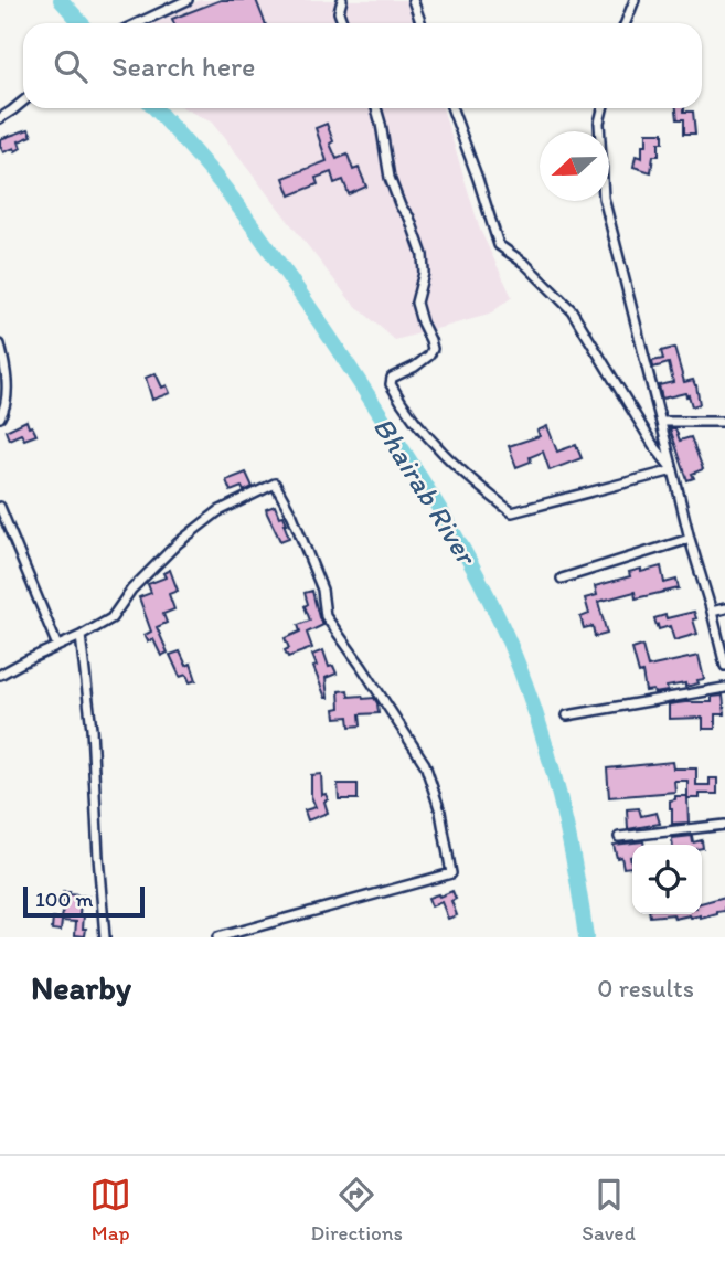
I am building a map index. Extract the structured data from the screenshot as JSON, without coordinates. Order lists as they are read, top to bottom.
{
  "water": ["Bhairab River"],
  "scale_bar": "100 m",
  "north": "left",
  "page": {
    "search": "Search here",
    "scale": "100 m",
    "heading": ["Nearby", "0 results"],
    "nav": ["Map", "Directions", "Saved"]
  }
}
